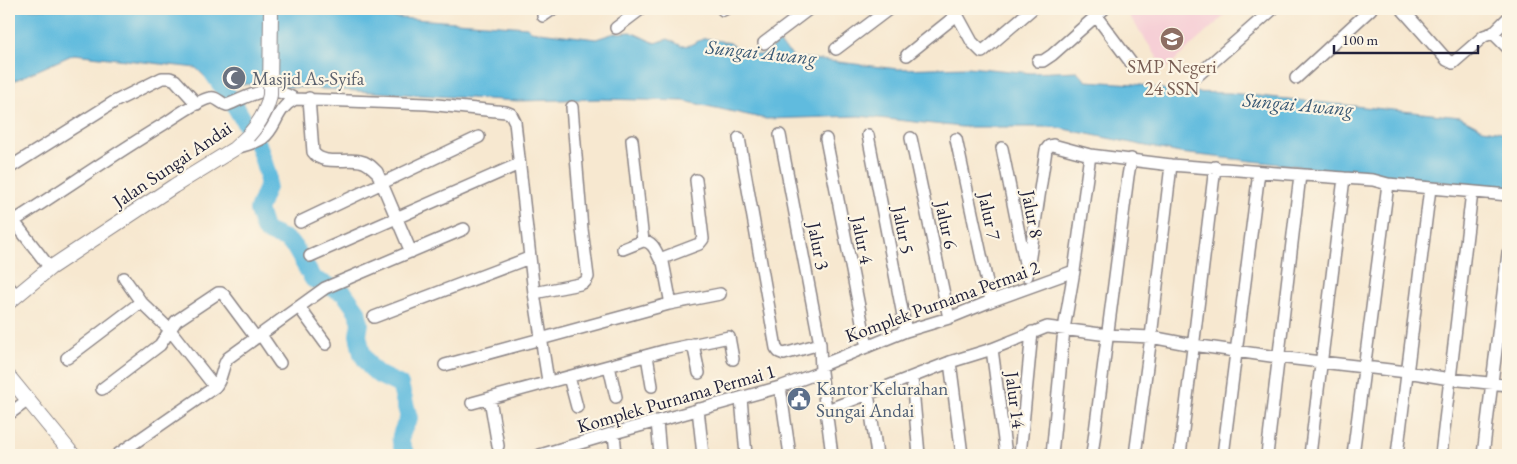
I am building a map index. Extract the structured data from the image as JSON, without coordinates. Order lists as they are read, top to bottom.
{
  "streets": {
    "street": [
      "Jalan Sungai Andai",
      "Jalur 8",
      "Jalur 7",
      "Jalur 6",
      "Jalur 5",
      "Jalur 4",
      "Jalur 3",
      "Komplek Purnama Permai 2",
      "Komplek Purnama Permai 1",
      "Jalur 14"
    ]
  },
  "crossings": [
    ["Jalur 8", "Komplek Purnama Permai 2"],
    ["Jalur 7", "Komplek Purnama Permai 2"],
    ["Jalur 6", "Komplek Purnama Permai 2"],
    ["Jalur 5", "Komplek Purnama Permai 2"],
    ["Jalur 4", "Komplek Purnama Permai 2"],
    ["Jalur 3", "Komplek Purnama Permai 2"],
    ["Jalur 3", "Komplek Purnama Permai 1"],
    ["Komplek Purnama Permai 2", "Komplek Purnama Permai 1"]
  ],
  "water": ["Sungai Awang"],
  "places": {
    "school or university": ["SMP Negeri 24 SSN"],
    "mosque": ["Masjid As-Syifa"],
    "public building": ["Kantor Kelurahan Sungai Andai"]
  },
  "scale_bar": "100 m"
}
